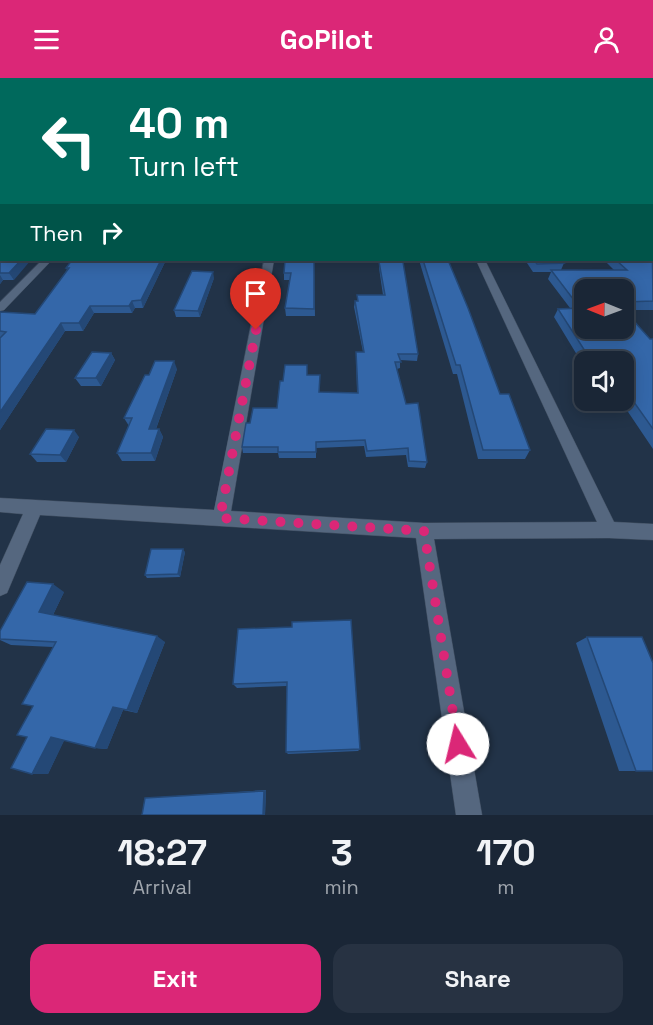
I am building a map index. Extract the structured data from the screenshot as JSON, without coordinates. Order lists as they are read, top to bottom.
{
  "north": "left",
  "page": {
    "header": "GoPilot",
    "turn": ["40 m", "Turn left"],
    "then": "Then",
    "eta": [
      "18:27",
      "Arrival",
      "3",
      "min",
      "170",
      "m"
    ],
    "buttons": ["Exit", "Share"]
  }
}
